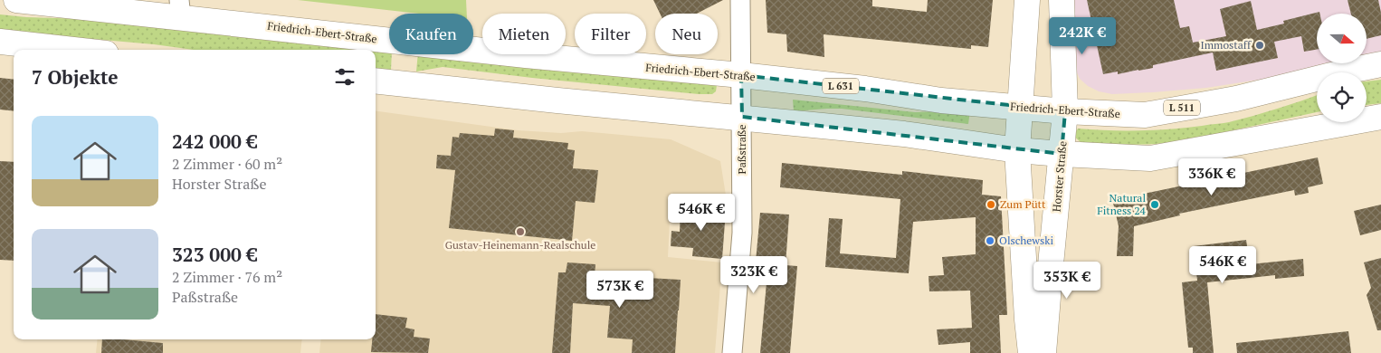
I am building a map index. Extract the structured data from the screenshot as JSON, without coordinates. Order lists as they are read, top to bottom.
{
  "streets": {
    "main road": [
      "Friedrich-Ebert-Straße",
      "L 631",
      "L 511",
      "Horster Straße"
    ],
    "street": ["Paßstraße"]
  },
  "crossings": [
    ["Friedrich-Ebert-Straße", "Paßstraße"],
    ["Friedrich-Ebert-Straße", "Horster Straße"]
  ],
  "places": [
    "Immostaff",
    "Zum Pütt",
    "Natural Fitness 24",
    "Gustav-Heinemann-Realschule",
    "Olschewski"
  ],
  "north": "right",
  "page": {
    "chip": [
      "Kaufen",
      "Mieten",
      "Filter",
      "Neu"
    ],
    "price": [
      "242K €",
      "336K €",
      "546K €",
      "546K €",
      "323K €",
      "353K €",
      "573K €"
    ],
    "heading": "7 Objekte",
    "list": [
      {
        "name": "242 000 €",
        "note": "2 Zimmer · 60 m² · Horster Straße"
      },
      {
        "name": "323 000 €",
        "note": "2 Zimmer · 76 m² · Paßstraße"
      }
    ]
  }
}
